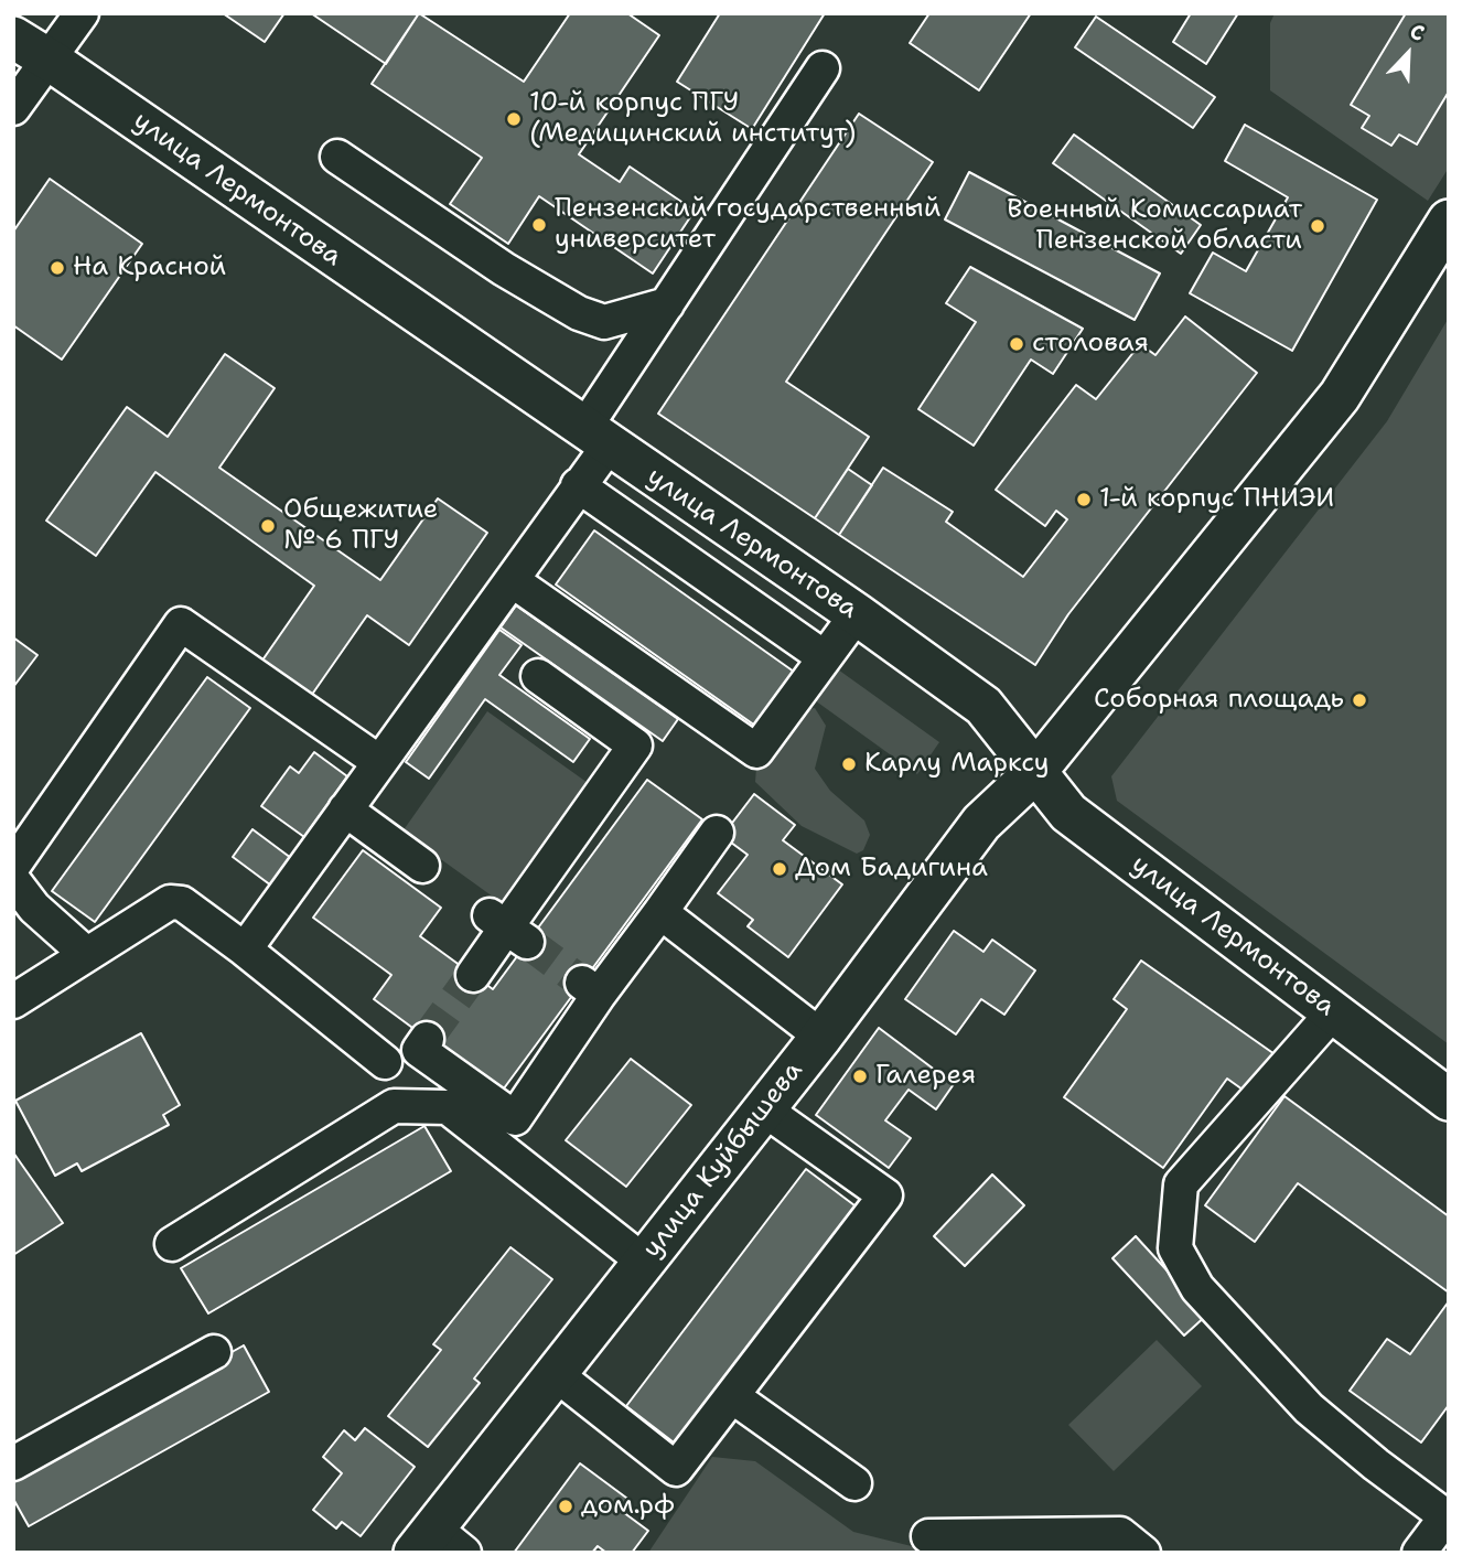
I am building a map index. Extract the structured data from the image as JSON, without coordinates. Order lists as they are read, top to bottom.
{
  "streets": {
    "main road": ["улица Лермонтова", "улица Куйбышева"]
  },
  "crossings": [
    ["улица Лермонтова", "улица Куйбышева"]
  ],
  "places": [
    "10-й корпус ПГУ (Медицинский институт)",
    "Пензенский государственный университет",
    "Военный Комиссариат Пензенской области",
    "На Красной",
    "столовая",
    "1-й корпус ПНИЭИ",
    "Общежитие № 6 ПГУ",
    "Соборная площадь",
    "Карлу Марксу",
    "Дом Бадигина",
    "Галерея",
    "дом.рф"
  ],
  "north": "top right"
}
